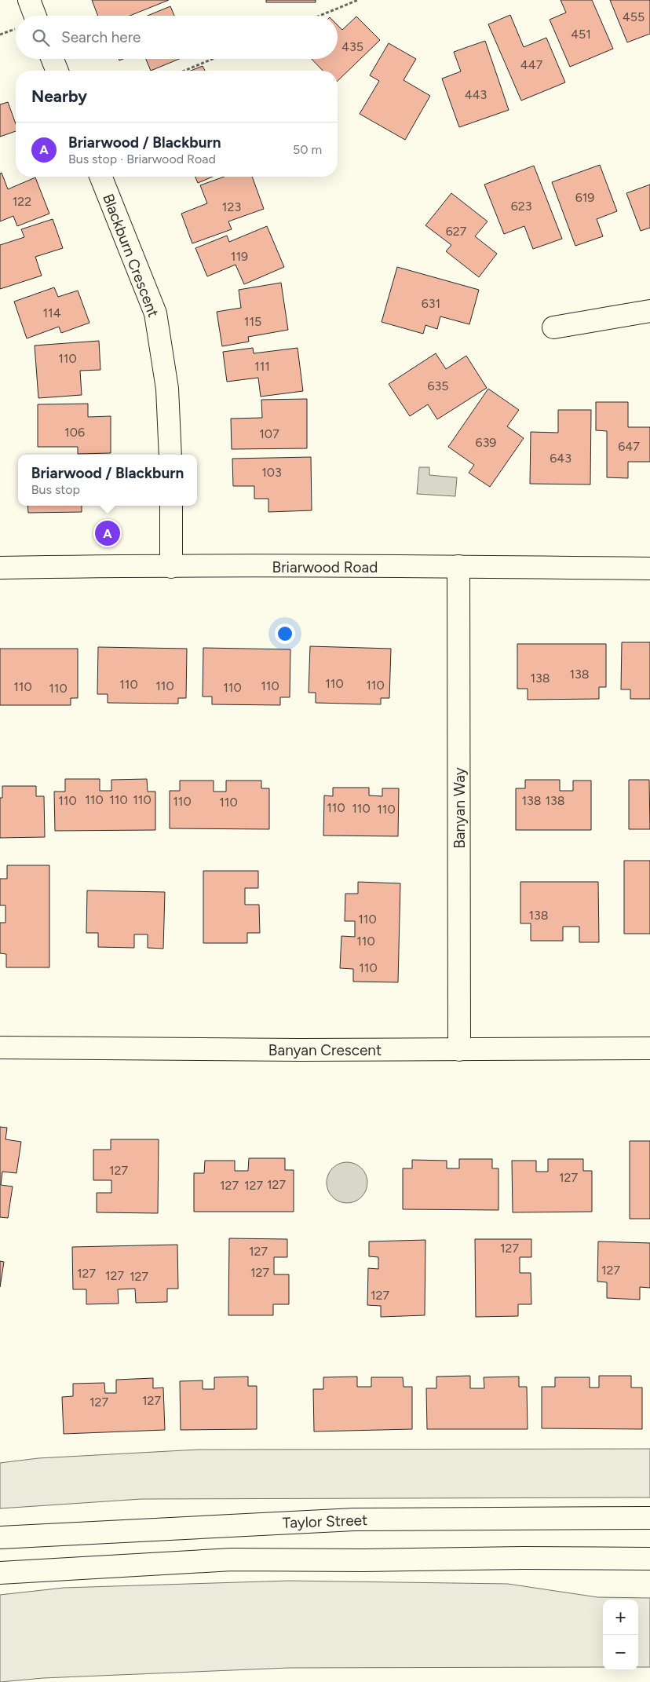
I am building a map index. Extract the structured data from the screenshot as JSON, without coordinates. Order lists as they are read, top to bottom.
{
  "streets": {
    "street": [
      "Blackburn Crescent",
      "Briarwood Road",
      "Banyan Way",
      "Banyan Crescent",
      "Taylor Street"
    ]
  },
  "crossings": [
    ["Briarwood Road", "Banyan Way"],
    ["Banyan Way", "Banyan Crescent"]
  ],
  "house_numbers": [
    "455",
    "451",
    "435",
    "447",
    "443",
    "619",
    "122",
    "623",
    "123",
    "627",
    "119",
    "631",
    "114",
    "115",
    "110",
    "111",
    "635",
    "106",
    "107",
    "639",
    "647",
    "643",
    "103",
    "138",
    "138",
    "110",
    "110",
    "110",
    "110",
    "110",
    "110",
    "110",
    "110",
    "110",
    "110",
    "110",
    "110",
    "138",
    "138",
    "110",
    "110",
    "110",
    "110",
    "110",
    "138",
    "110",
    "110",
    "110",
    "127",
    "127",
    "127",
    "127",
    "127",
    "127",
    "127",
    "127",
    "127",
    "127",
    "127",
    "127",
    "127",
    "127",
    "127"
  ],
  "page": {
    "search": "Search here",
    "heading": "Nearby",
    "list": [
      {
        "mark": "A",
        "name": "Briarwood / Blackburn",
        "note": "Bus stop · Briarwood Road",
        "value": "50 m"
      }
    ],
    "popup": ["Briarwood / Blackburn", "Bus stop"],
    "pins": "A",
    "map_buttons": ["+", "−"]
  }
}
